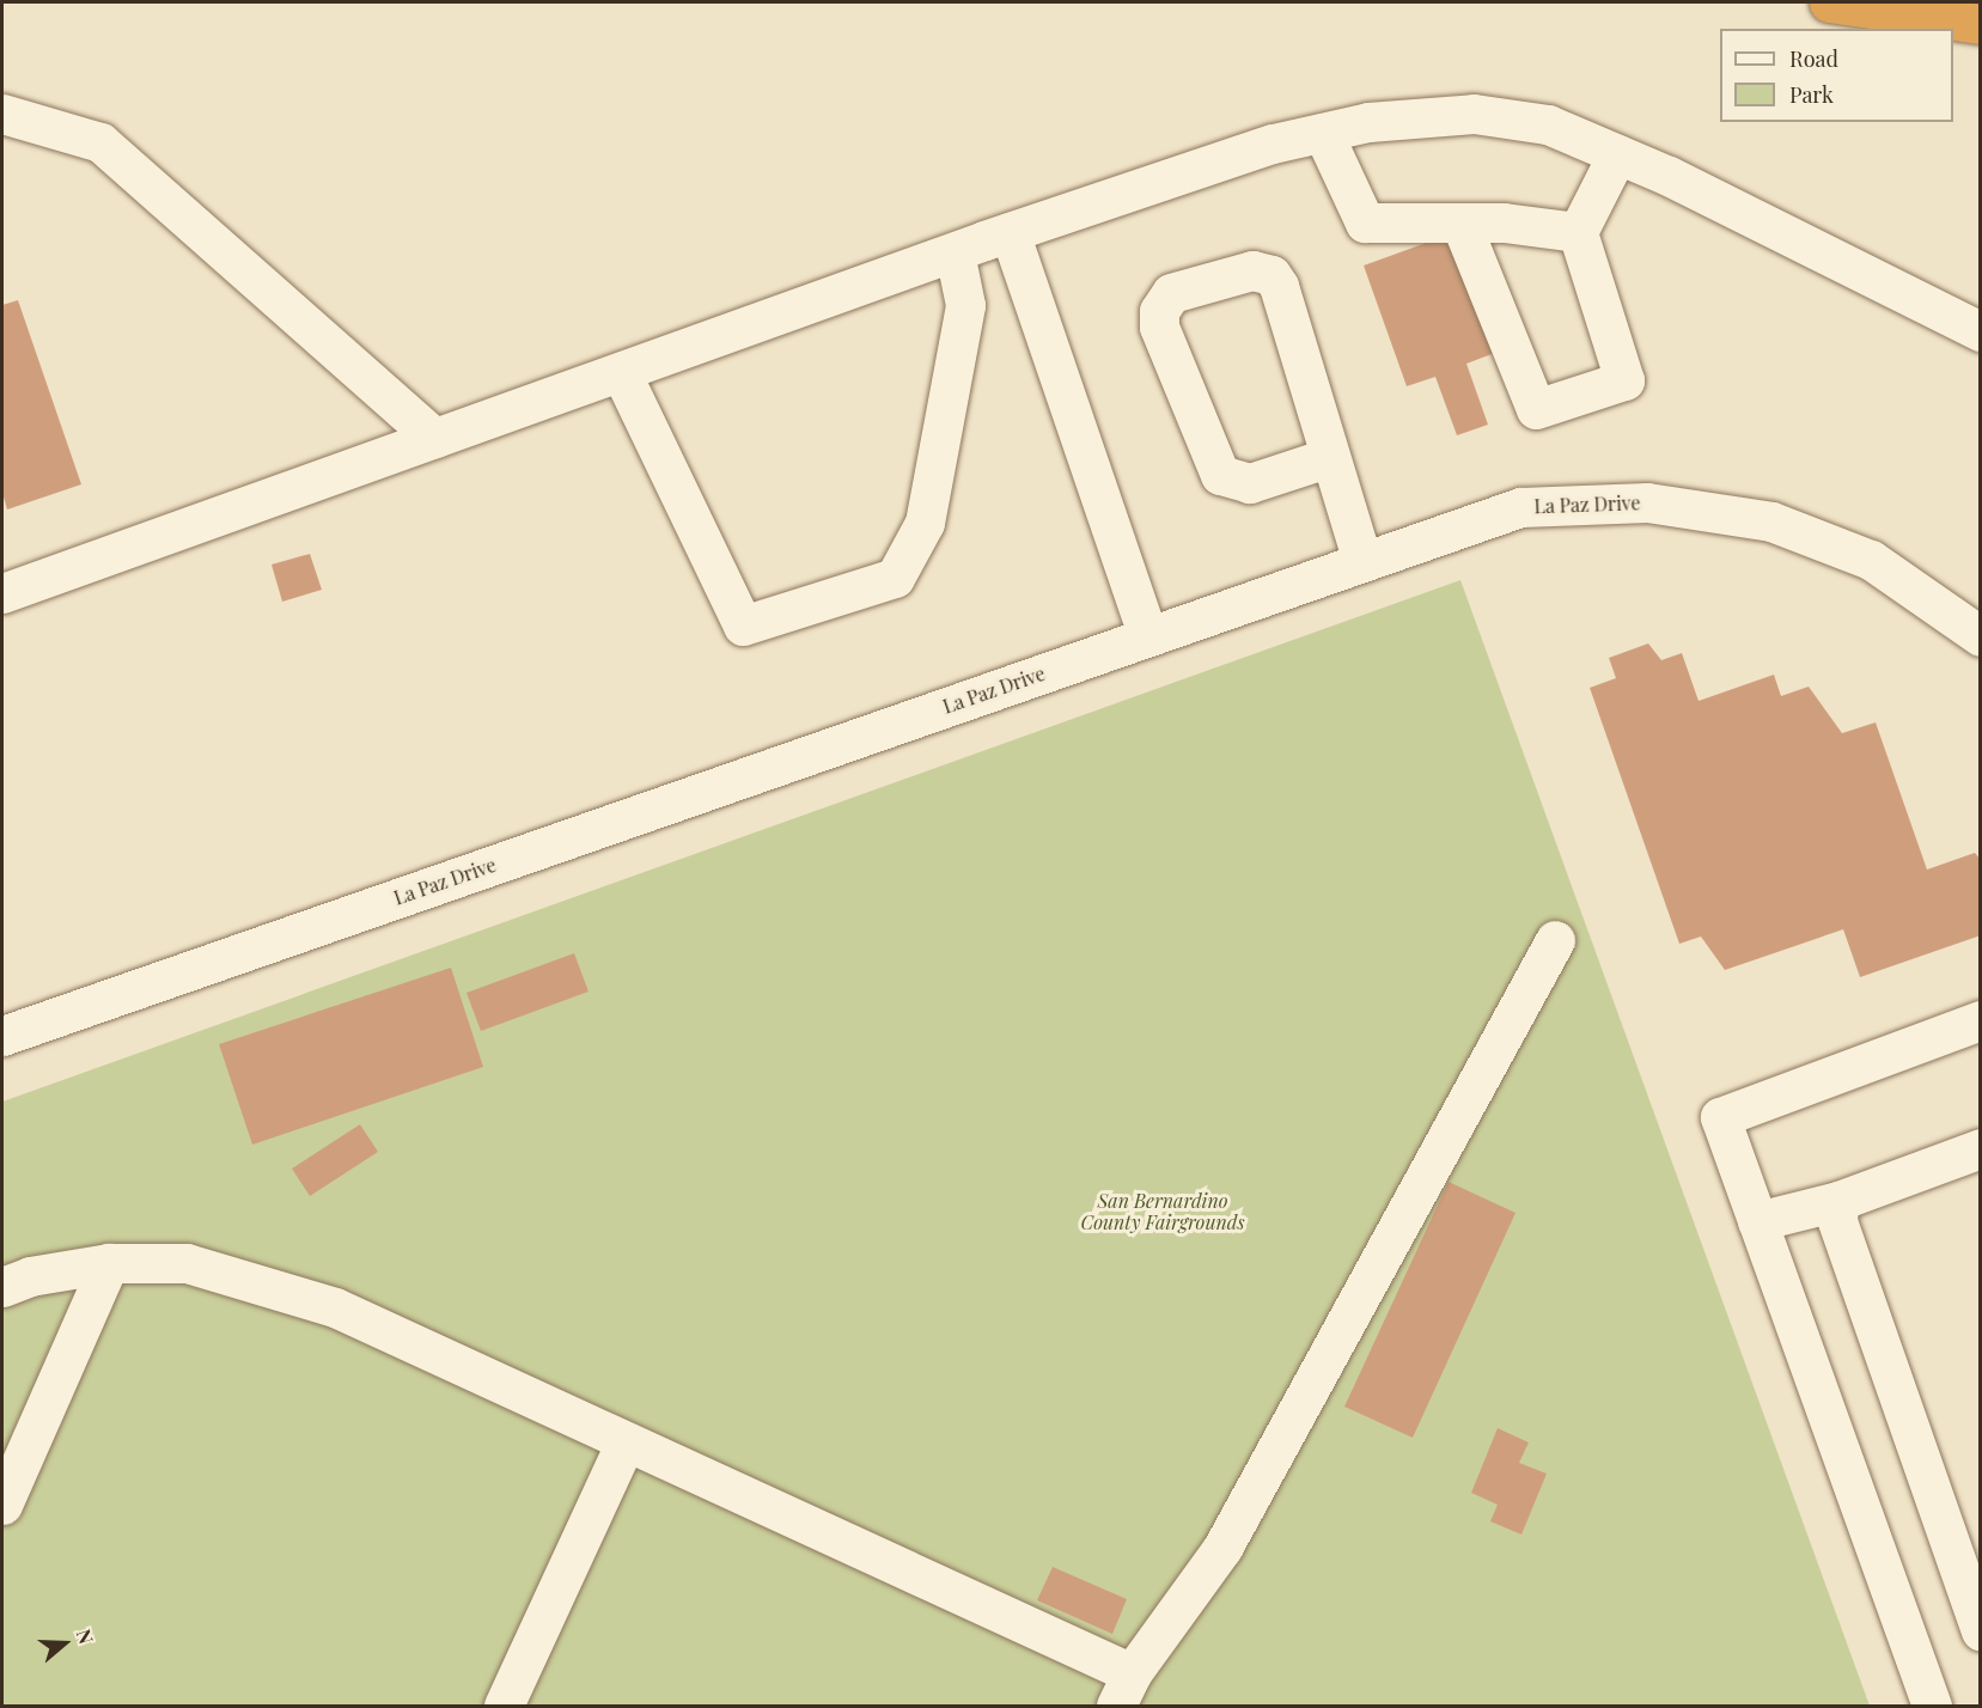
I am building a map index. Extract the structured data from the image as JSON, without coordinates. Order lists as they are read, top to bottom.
{
  "streets": {
    "street": ["La Paz Drive"]
  },
  "parks": ["San Bernardino County Fairgrounds"],
  "legend": ["Road", "Park"],
  "north": "right"
}
